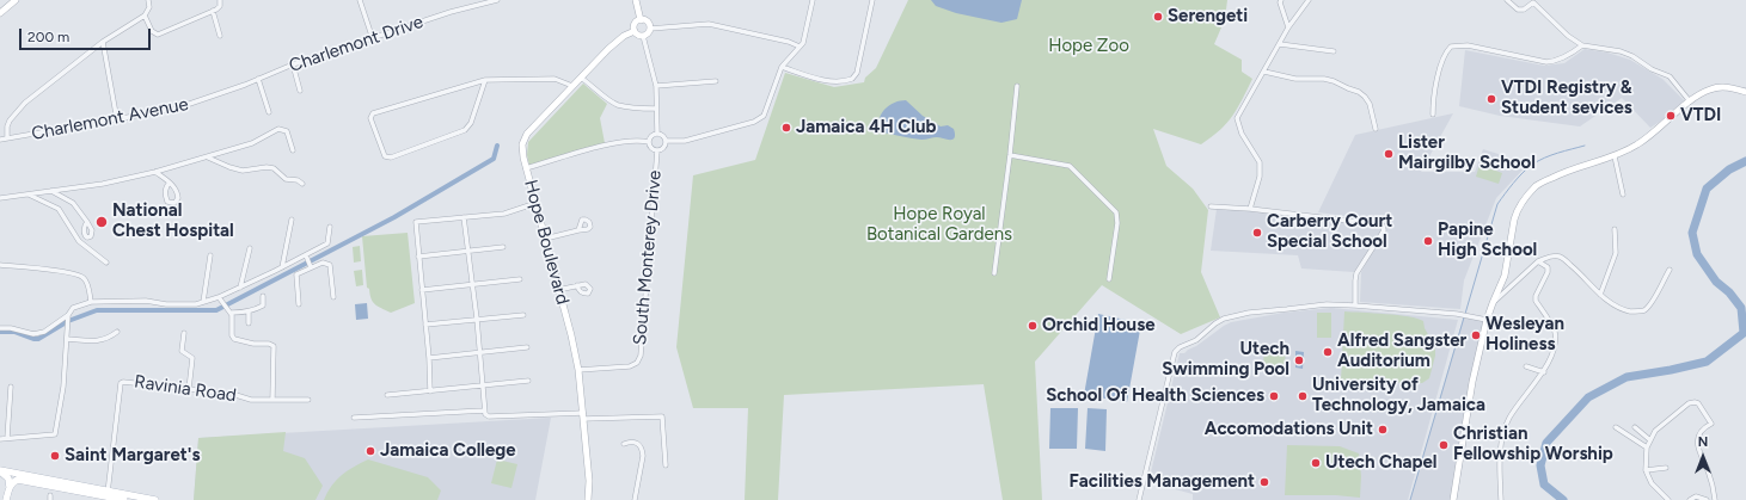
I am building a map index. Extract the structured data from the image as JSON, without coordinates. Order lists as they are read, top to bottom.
{
  "streets": {
    "street": [
      "Charlemont Drive",
      "Charlemont Avenue",
      "Hope Boulevard",
      "South Monterey Drive",
      "Ravinia Road"
    ]
  },
  "crossings": [
    ["Charlemont Drive", "Charlemont Avenue"],
    ["Hope Boulevard", "South Monterey Drive"]
  ],
  "parks": ["Hope Zoo", "Hope Royal Botanical Gardens"],
  "places": [
    "Serengeti",
    "VTDI Registry & Student sevices",
    "VTDI",
    "Jamaica 4H Club",
    "Lister Mairgilby School",
    "National Chest Hospital",
    "Carberry Court Special School",
    "Papine High School",
    "Orchid House",
    "Wesleyan Holiness",
    "Alfred Sangster Auditorium",
    "Utech Swimming Pool",
    "School Of Health Sciences",
    "University of Technology, Jamaica",
    "Accomodations Unit",
    "Christian Fellowship Worship",
    "Jamaica College",
    "Saint Margaret's",
    "Utech Chapel",
    "Facilities Management"
  ],
  "scale_bar": "200 m",
  "north": "top"
}
